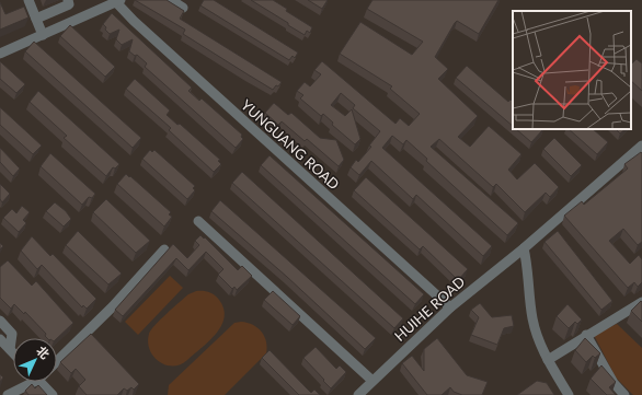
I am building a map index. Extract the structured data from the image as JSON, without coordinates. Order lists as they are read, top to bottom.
{
  "streets": {
    "street": ["YUNGUANG ROAD", "HUIHE ROAD"]
  },
  "crossings": [
    ["YUNGUANG ROAD", "HUIHE ROAD"]
  ],
  "north": "top right"
}
